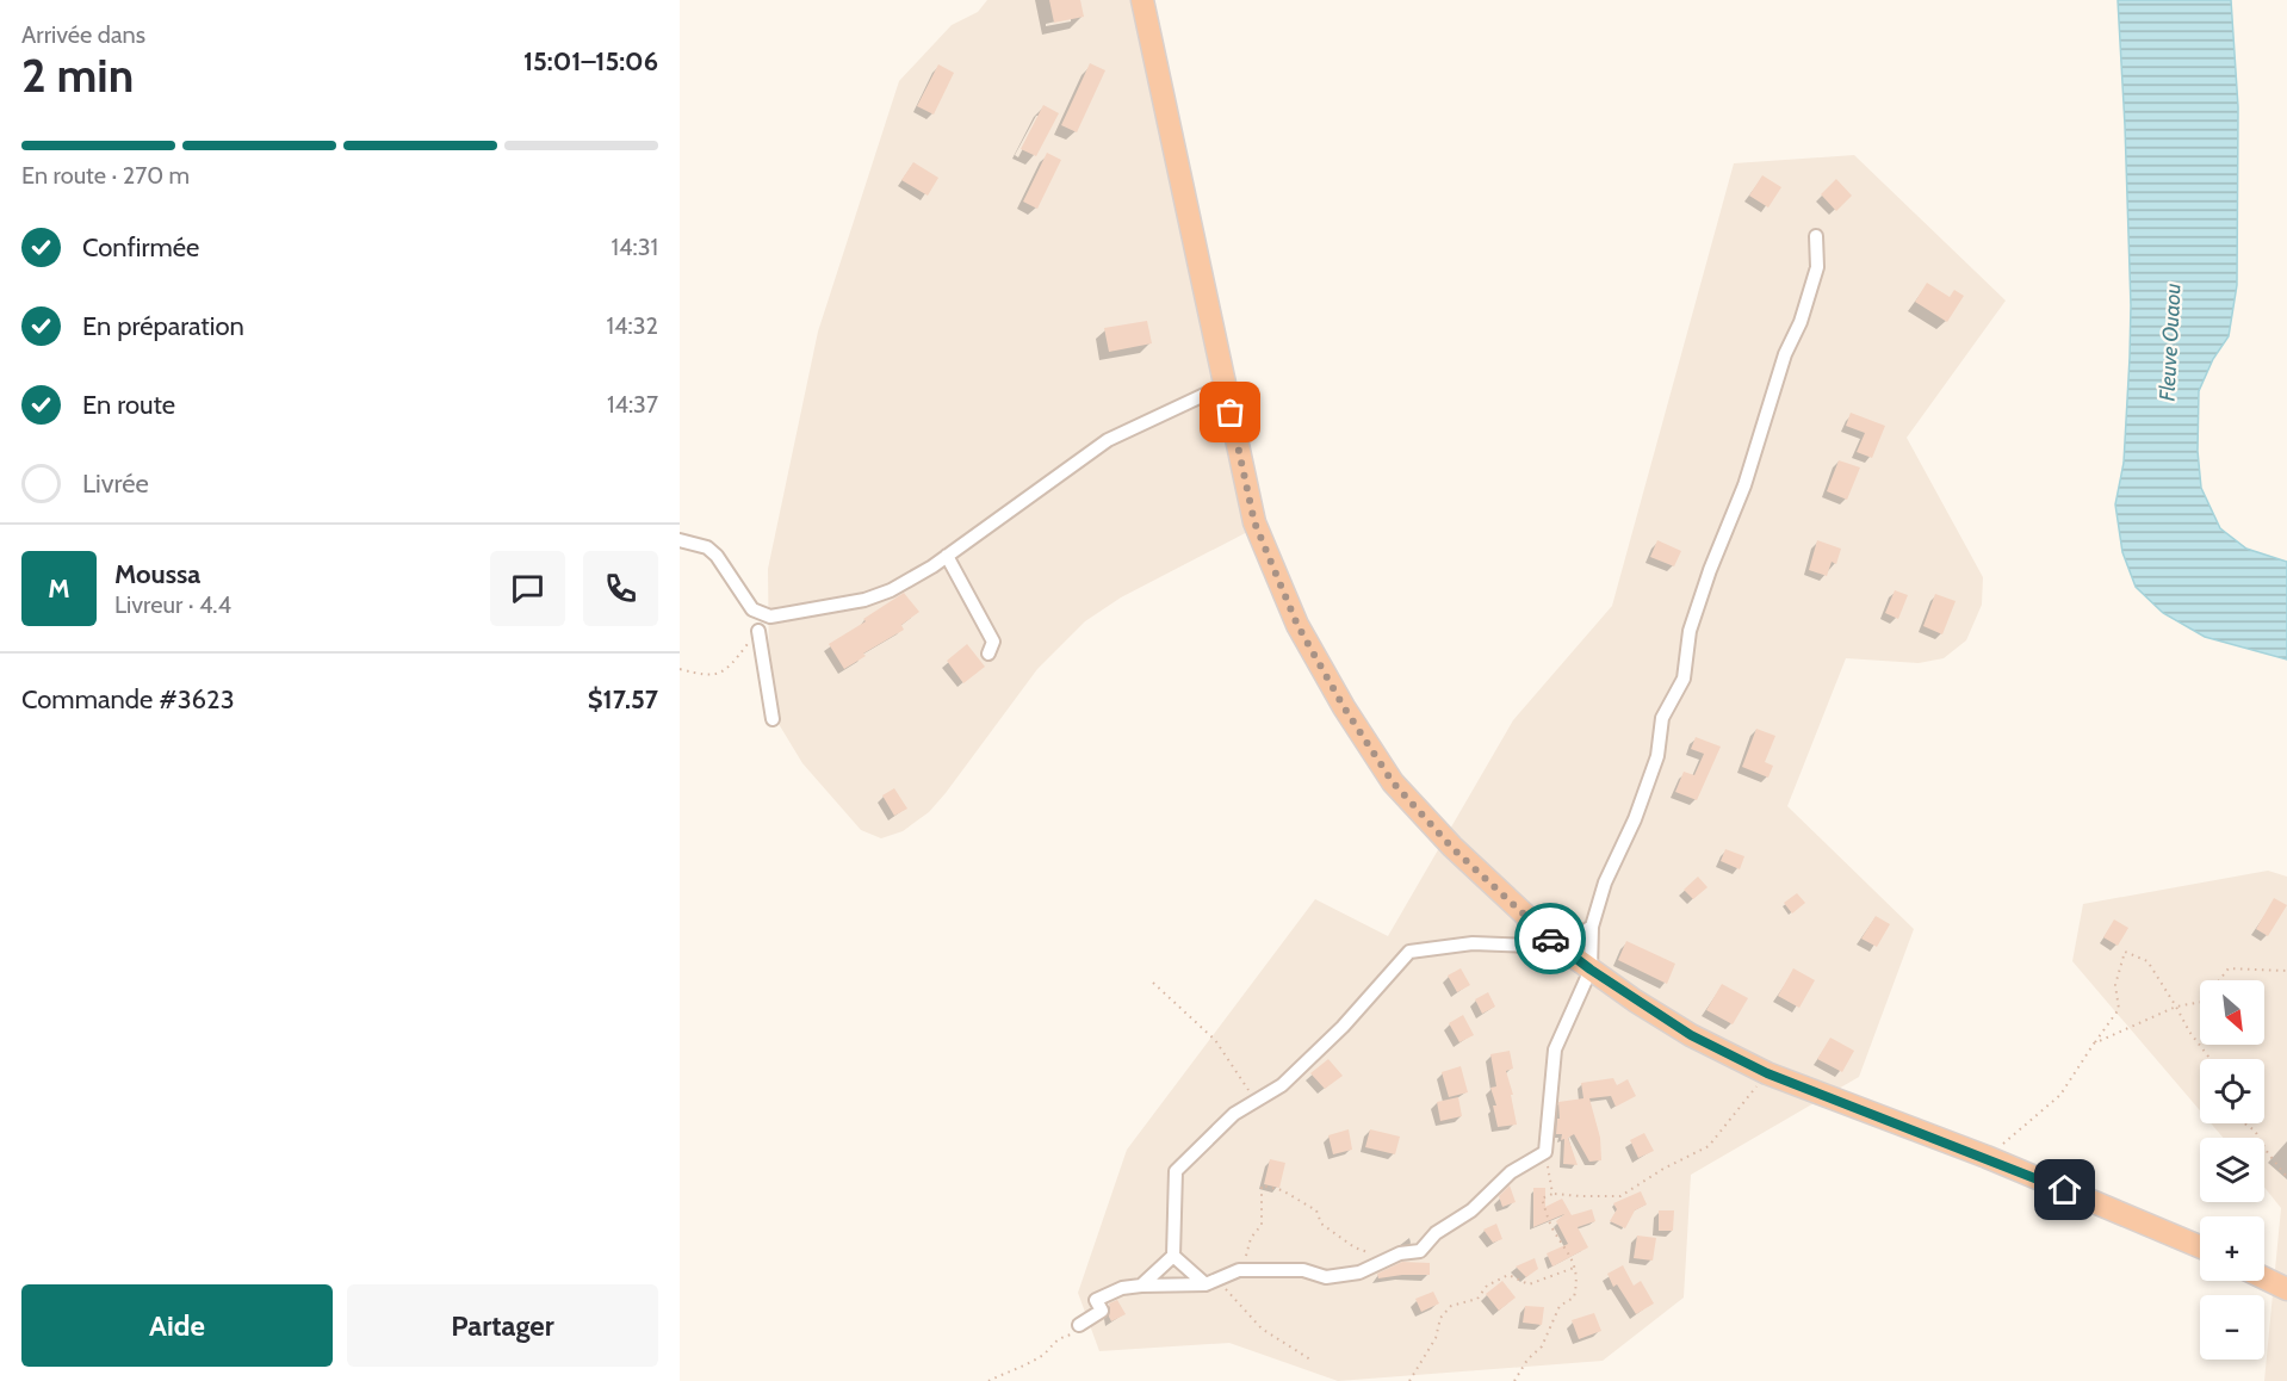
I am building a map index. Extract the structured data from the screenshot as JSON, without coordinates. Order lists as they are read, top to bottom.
{
  "water": ["Fleuve Ouaou"],
  "north": "bottom right",
  "page": {
    "heading": ["2 min", "Arrivée dans", "15:01–15:06"],
    "panel": [
      "Moussa",
      "Livreur · 4.4",
      "Commande #3623",
      "$17.57"
    ],
    "bar": "En route · 270 m",
    "list": [
      ["Confirmée", "14:31"],
      ["En préparation", "14:32"],
      ["En route", "14:37"],
      "Livrée"
    ],
    "round": "M",
    "map_buttons": ["+", "−"],
    "buttons": ["Aide", "Partager"]
  }
}
